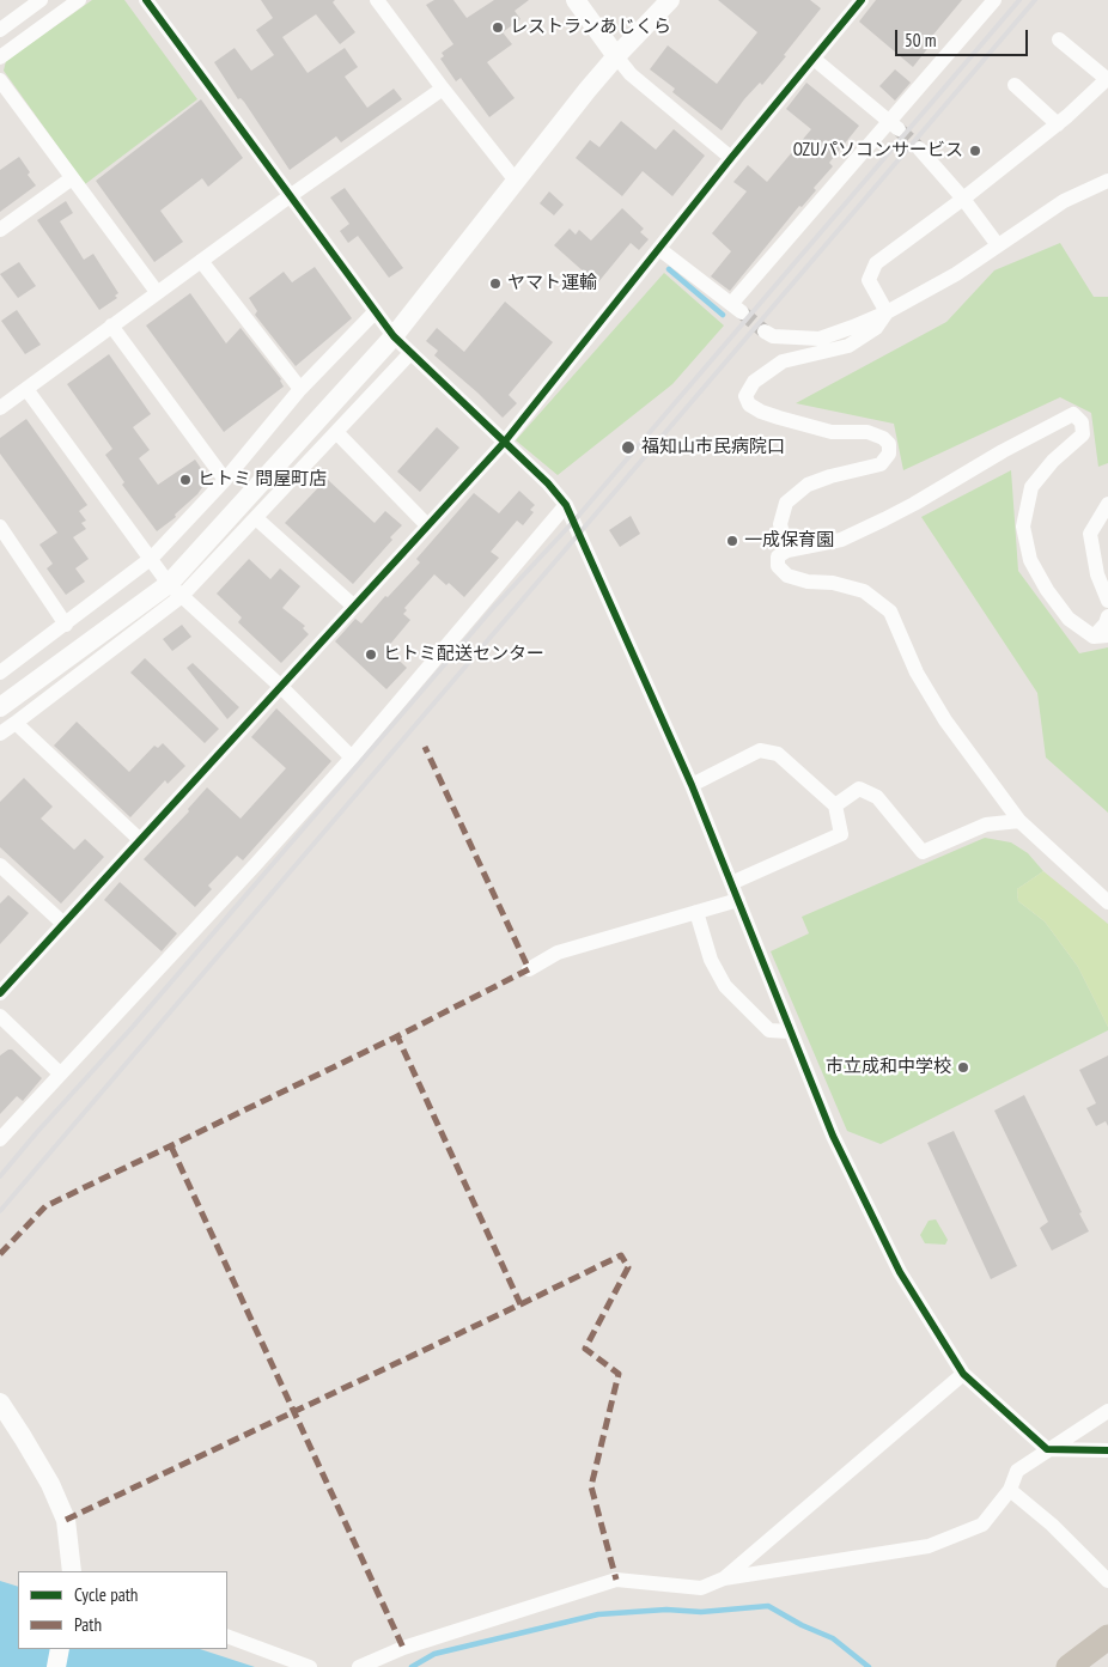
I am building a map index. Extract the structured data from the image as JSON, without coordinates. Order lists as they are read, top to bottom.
{
  "places": [
    "レストランあじくら",
    "OZUパソコンサービス",
    "ヤマト運輸",
    "福知山市民病院口",
    "ヒトミ 問屋町店",
    "一成保育園",
    "ヒトミ配送センター",
    "市立成和中学校"
  ],
  "legend": ["Cycle path", "Path"],
  "scale_bar": "50 m"
}
